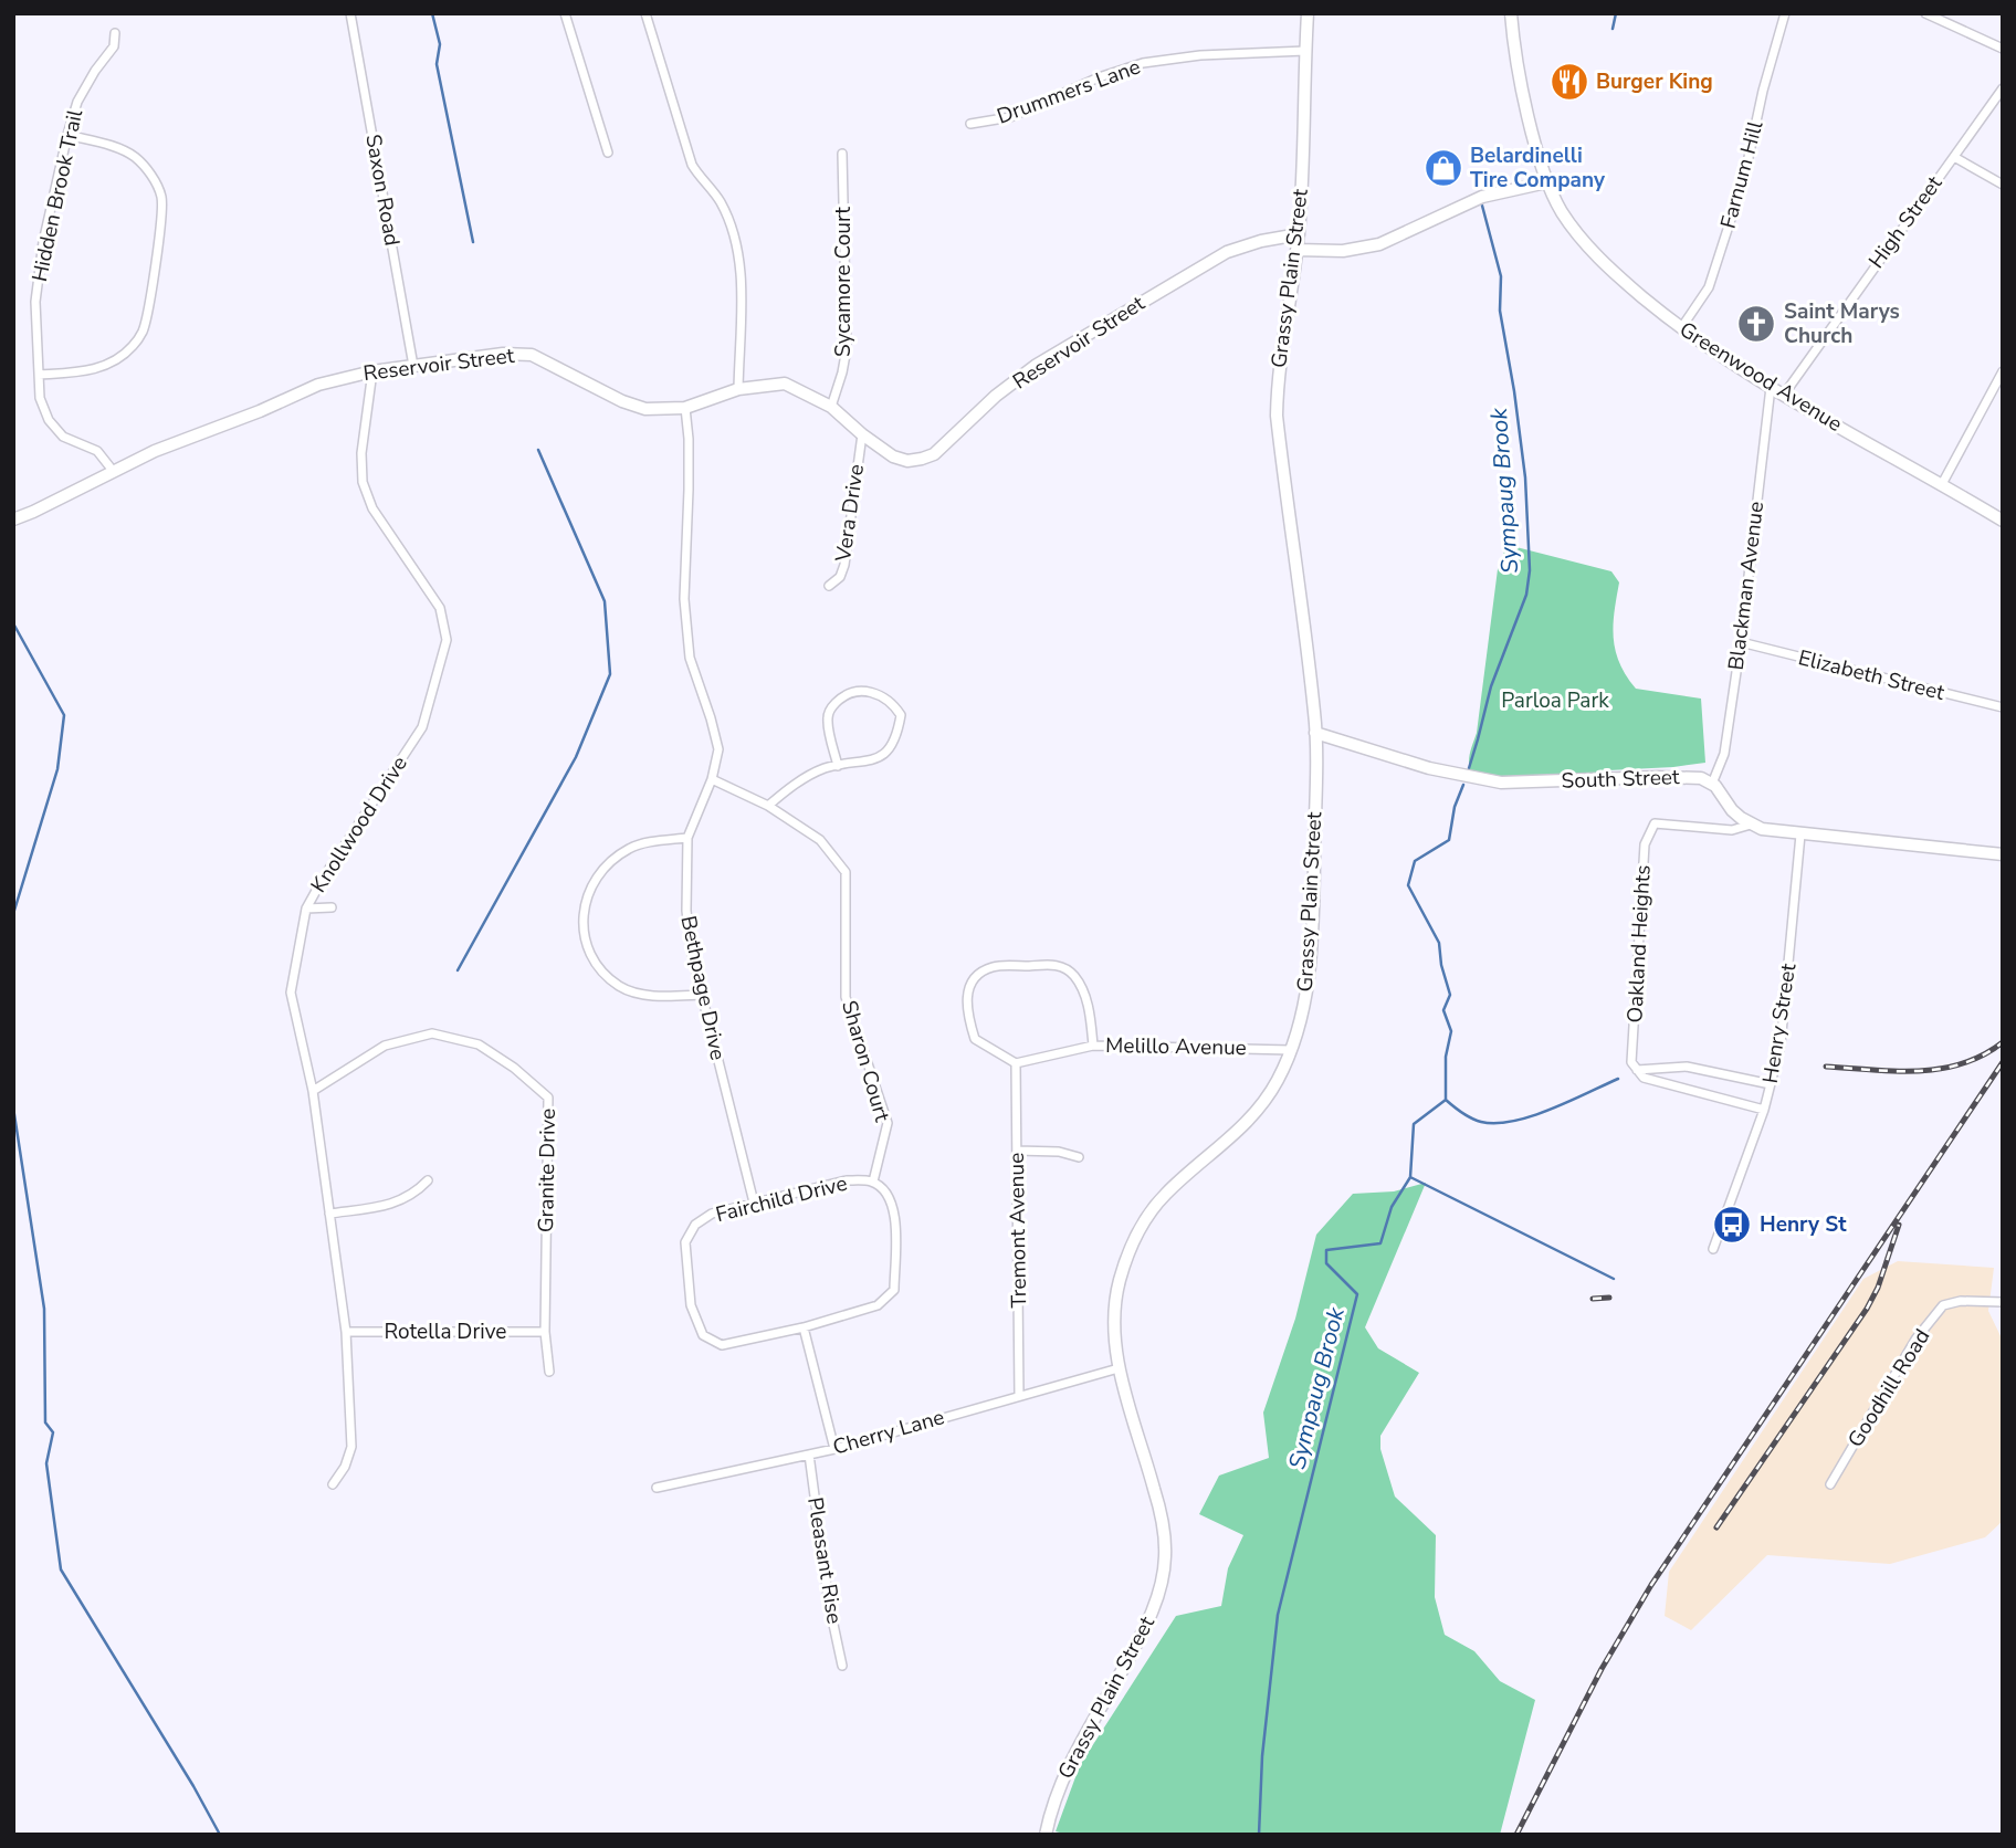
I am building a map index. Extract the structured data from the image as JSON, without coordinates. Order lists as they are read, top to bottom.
{
  "streets": {
    "main road": [
      "Grassy Plain Street",
      "Reservoir Street",
      "Greenwood Avenue",
      "South Street"
    ],
    "street": [
      "Drummers Lane",
      "Farnum Hill",
      "Saxon Road",
      "Hidden Brook Trail",
      "High Street",
      "Sycamore Court",
      "Vera Drive",
      "Blackman Avenue",
      "Elizabeth Street",
      "Knollwood Drive",
      "Oakland Heights",
      "Bethpage Drive",
      "Henry Street",
      "Melillo Avenue",
      "Sharon Court",
      "Granite Drive",
      "Fairchild Drive",
      "Tremont Avenue",
      "Rotella Drive",
      "Goodhill Road",
      "Cherry Lane",
      "Pleasant Rise"
    ]
  },
  "crossings": [
    ["Drummers Lane", "Grassy Plain Street"],
    ["Farnum Hill", "Greenwood Avenue"],
    ["Saxon Road", "Reservoir Street"],
    ["Hidden Brook Trail", "Reservoir Street"],
    ["High Street", "Greenwood Avenue"],
    ["Grassy Plain Street", "Reservoir Street"],
    ["Grassy Plain Street", "South Street"],
    ["Grassy Plain Street", "Melillo Avenue"],
    ["Grassy Plain Street", "Cherry Lane"],
    ["Sycamore Court", "Reservoir Street"],
    ["Reservoir Street", "Vera Drive"],
    ["Reservoir Street", "Knollwood Drive"],
    ["Reservoir Street", "Bethpage Drive"],
    ["Greenwood Avenue", "Blackman Avenue"],
    ["Blackman Avenue", "Elizabeth Street"],
    ["Blackman Avenue", "South Street"],
    ["Knollwood Drive", "Granite Drive"],
    ["Knollwood Drive", "Rotella Drive"],
    ["Bethpage Drive", "Sharon Court"],
    ["Bethpage Drive", "Fairchild Drive"],
    ["Melillo Avenue", "Tremont Avenue"],
    ["Sharon Court", "Fairchild Drive"],
    ["Granite Drive", "Rotella Drive"],
    ["Tremont Avenue", "Cherry Lane"],
    ["Cherry Lane", "Pleasant Rise"]
  ],
  "water": ["Sympaug Brook"],
  "parks": ["Parloa Park"],
  "places": {
    "restaurant": ["Burger King"],
    "shop": ["Belardinelli Tire Company"],
    "church": ["Saint Marys Church"],
    "bus stop": ["Henry St"]
  }
}
